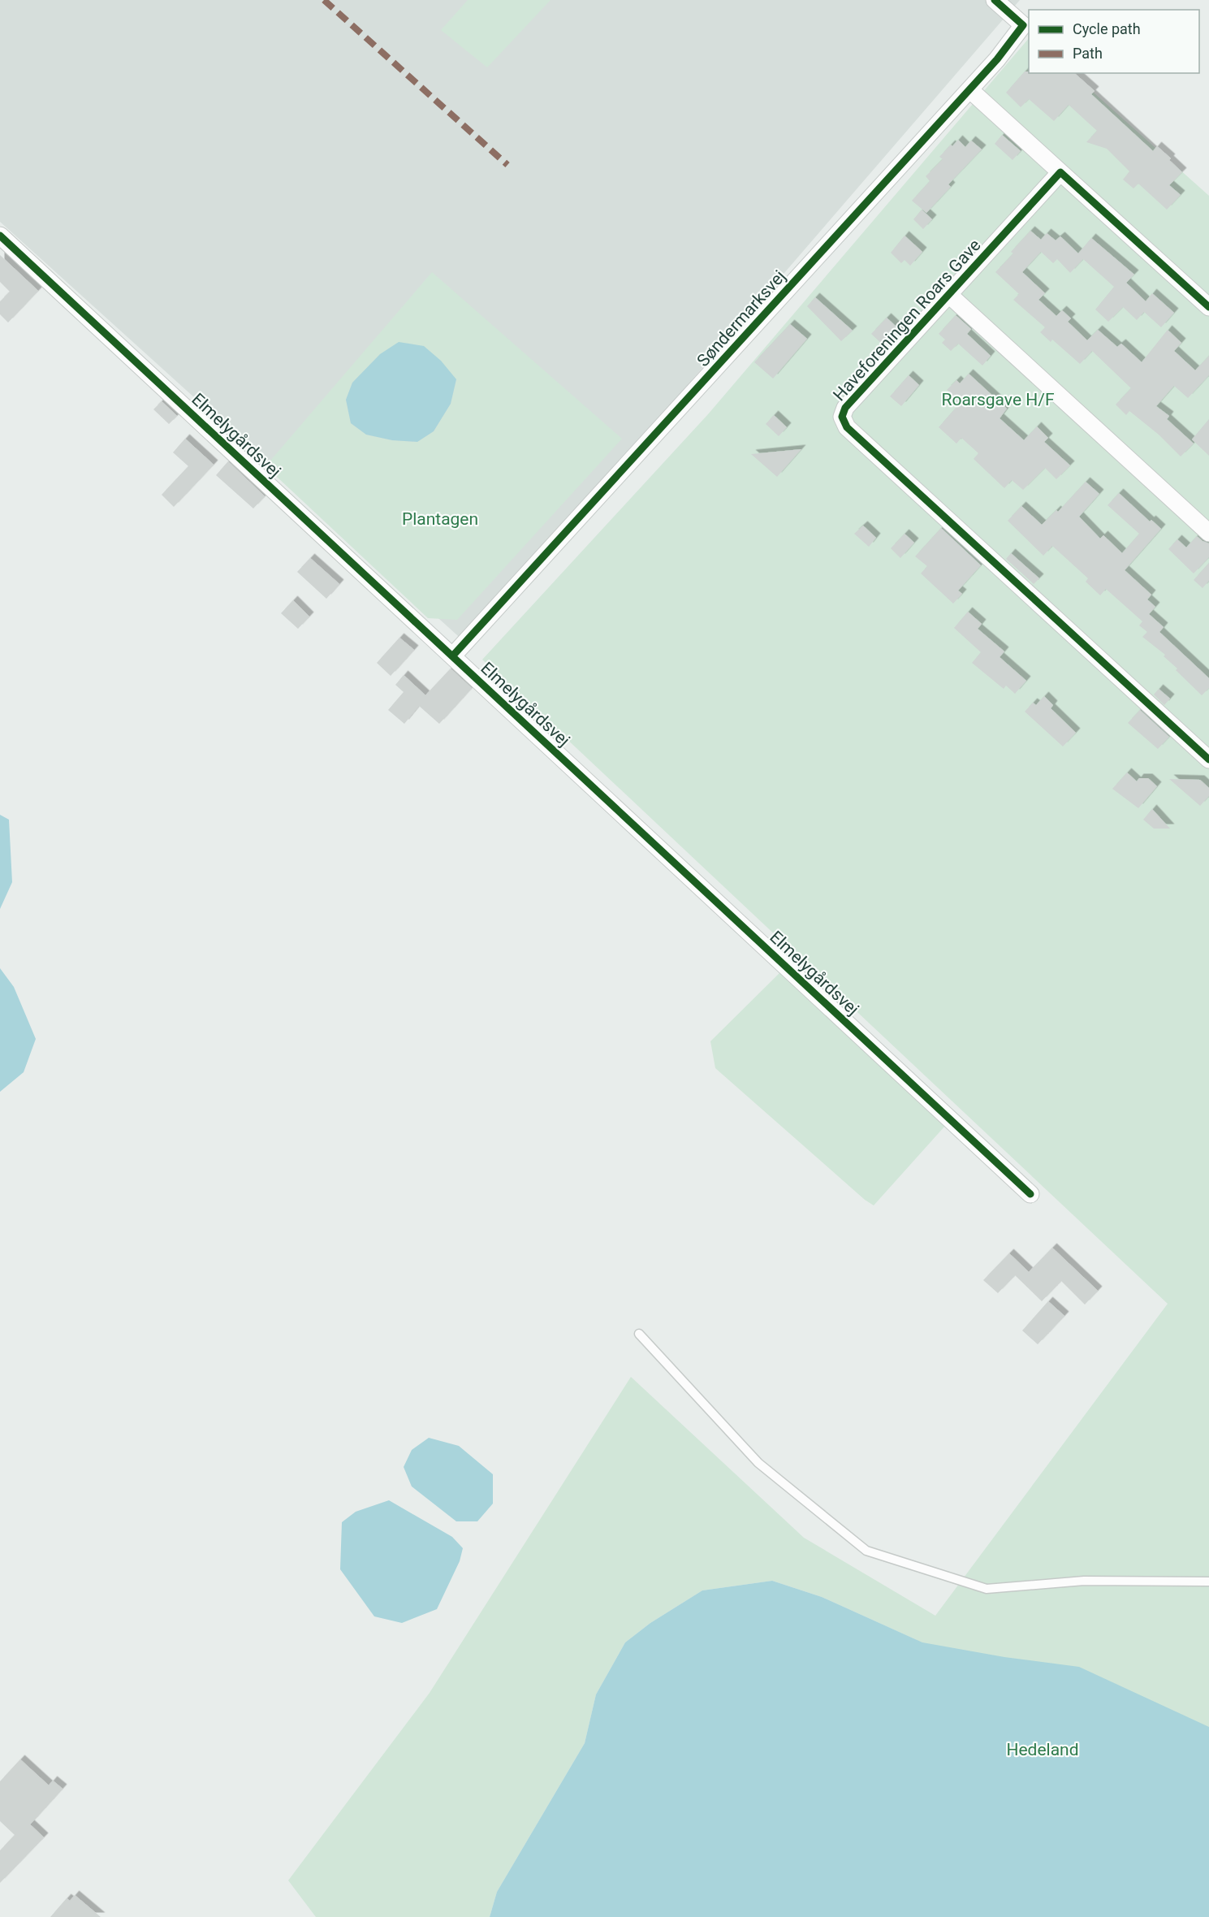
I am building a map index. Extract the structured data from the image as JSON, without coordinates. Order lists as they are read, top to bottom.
{
  "streets": {
    "street": ["Søndermarksvej", "Haveforeningen Roars Gave", "Elmelygårdsvej"]
  },
  "crossings": [
    ["Søndermarksvej", "Elmelygårdsvej"]
  ],
  "parks": ["Roarsgave H/F", "Plantagen", "Hedeland"],
  "legend": ["Cycle path", "Path"]
}
